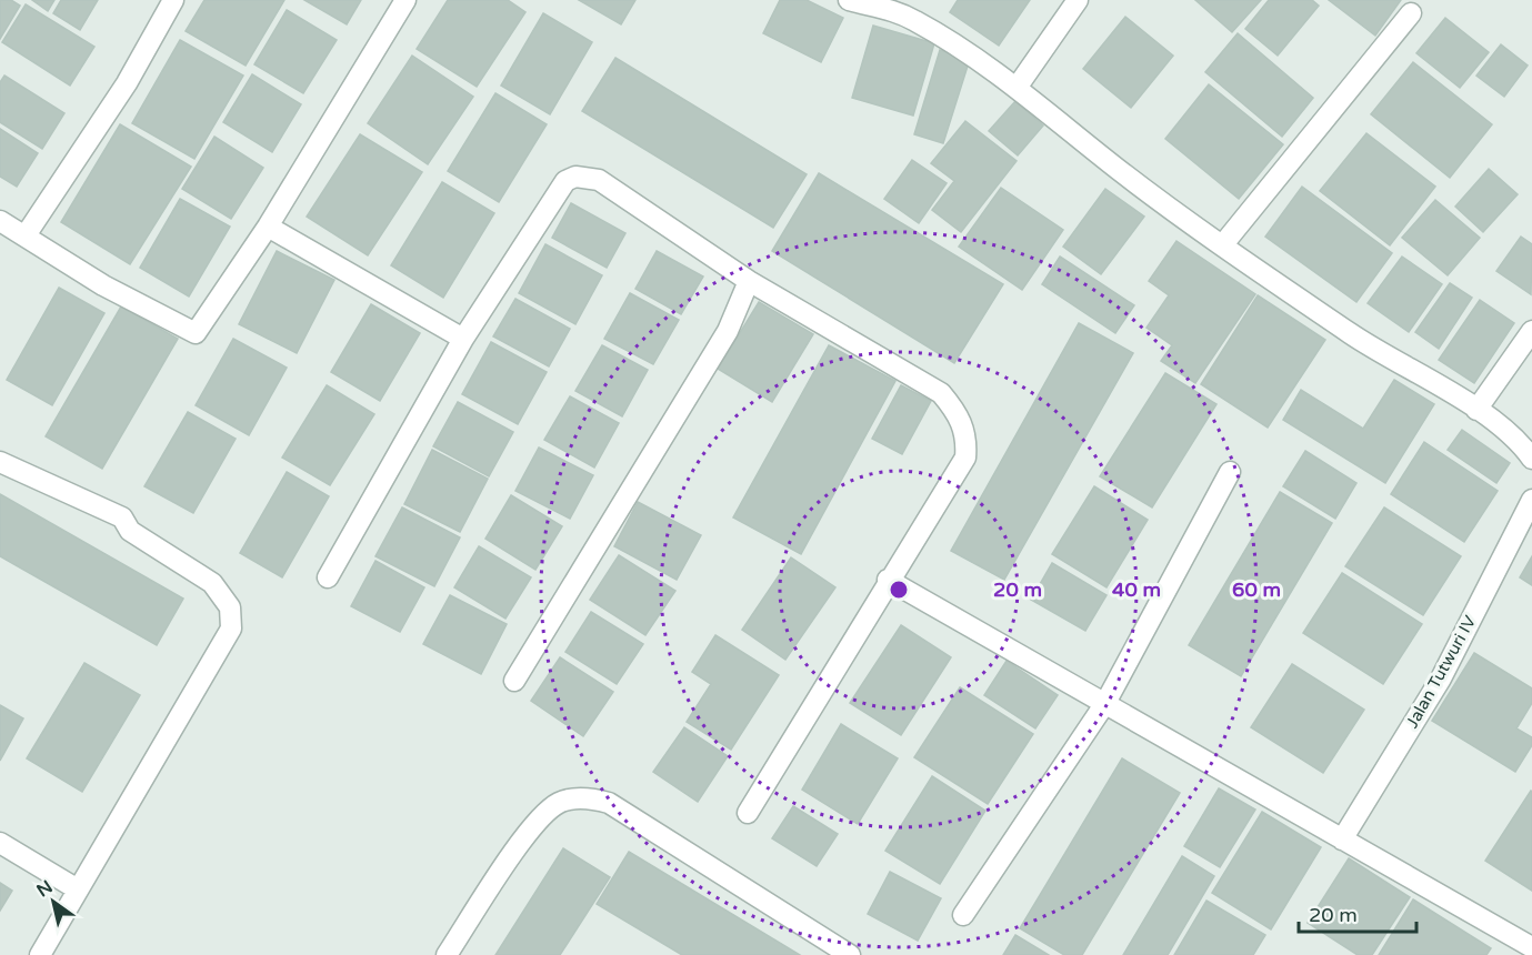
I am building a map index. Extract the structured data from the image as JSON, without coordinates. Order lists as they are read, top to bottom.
{
  "streets": {
    "street": ["Jalan Tutwuri IV"]
  },
  "scale_bar": "20 m",
  "north": "top left",
  "rings": ["20 m", "40 m", "60 m"]
}
